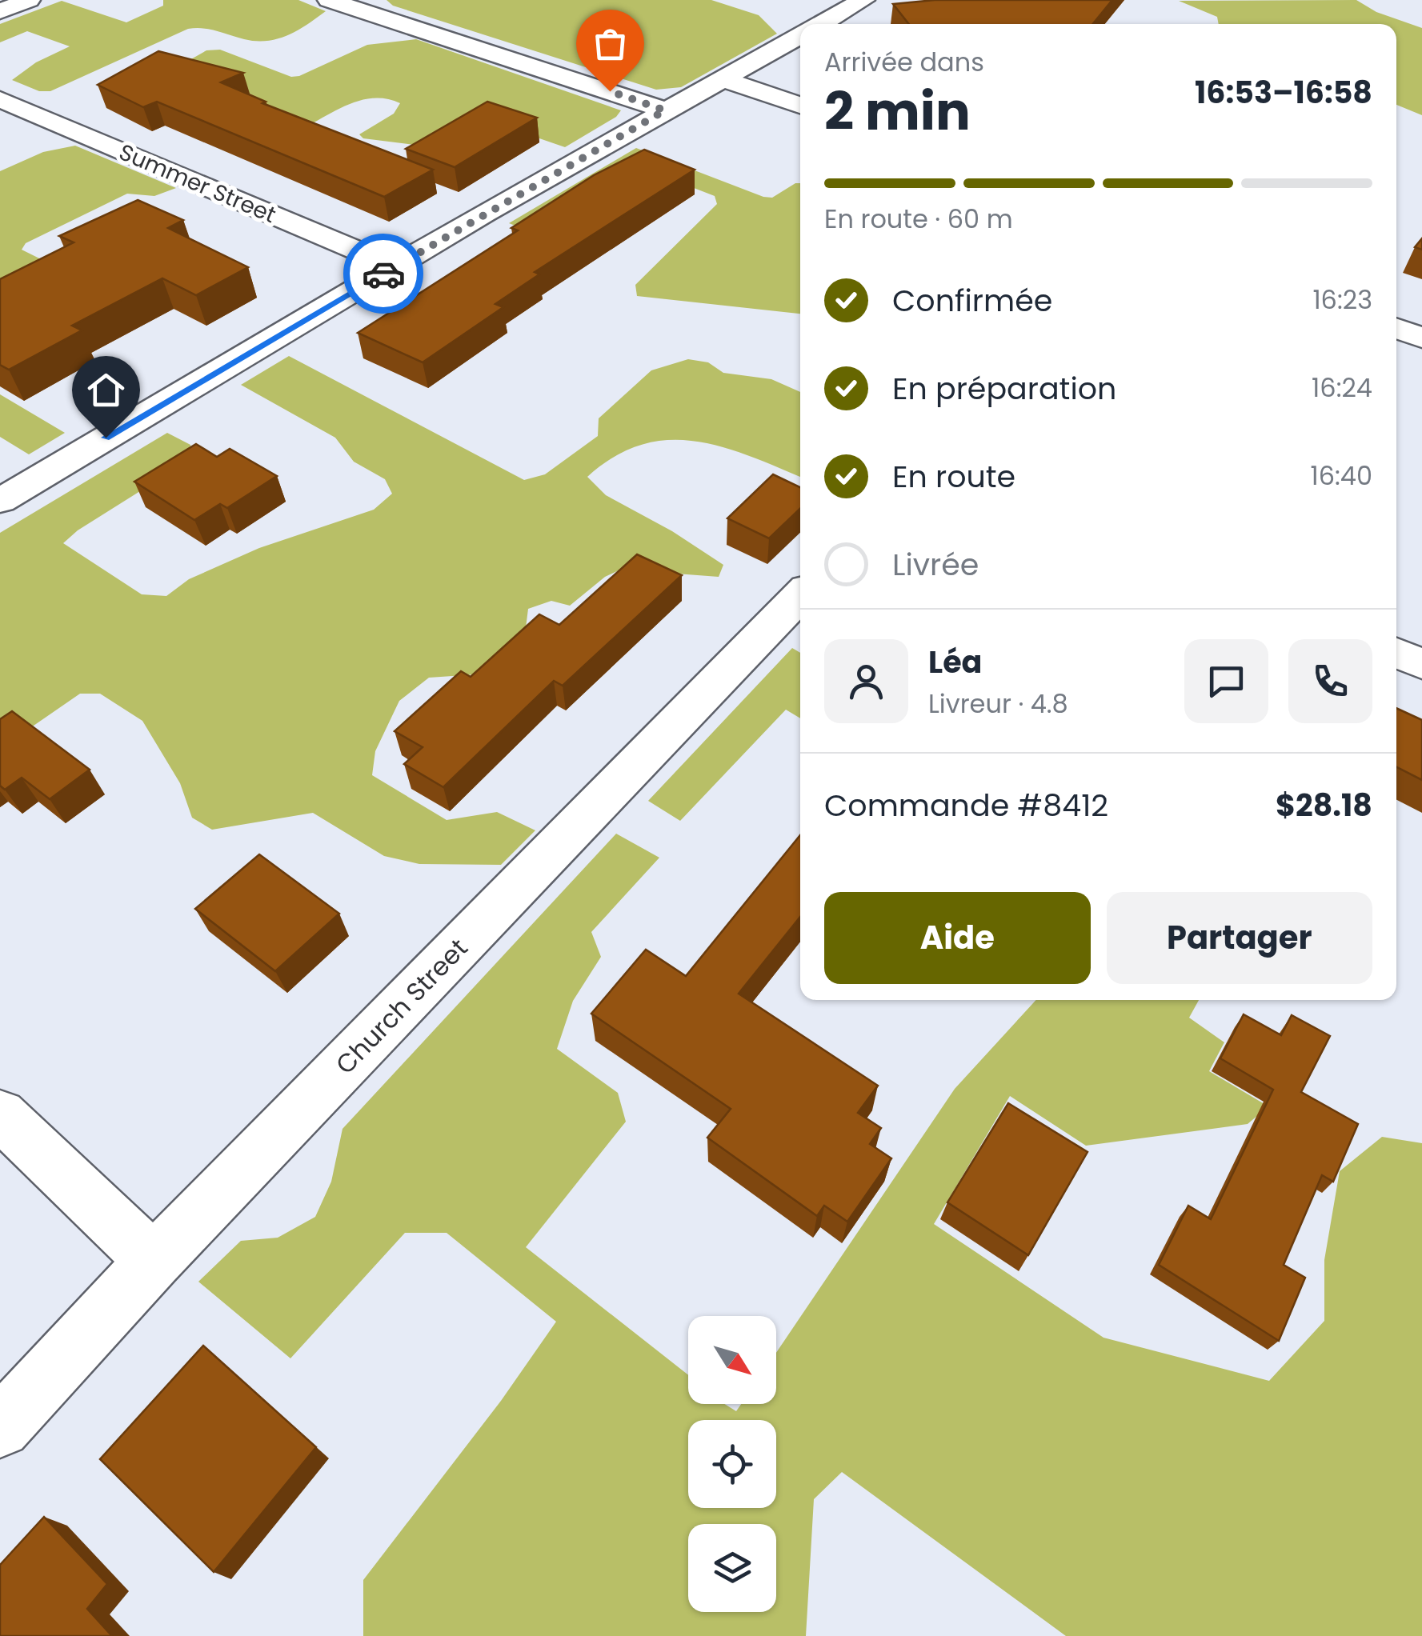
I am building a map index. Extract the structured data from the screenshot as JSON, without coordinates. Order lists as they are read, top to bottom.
{
  "streets": {
    "street": ["Summer Street", "Church Street"]
  },
  "north": "bottom right",
  "page": {
    "heading": ["2 min", "Arrivée dans", "16:53–16:58"],
    "panel": [
      "Léa",
      "Livreur · 4.8",
      "Commande #8412",
      "$28.18"
    ],
    "bar": "En route · 60 m",
    "list": [
      ["Confirmée", "16:23"],
      ["En préparation", "16:24"],
      ["En route", "16:40"],
      "Livrée"
    ],
    "buttons": ["Aide", "Partager"]
  }
}
